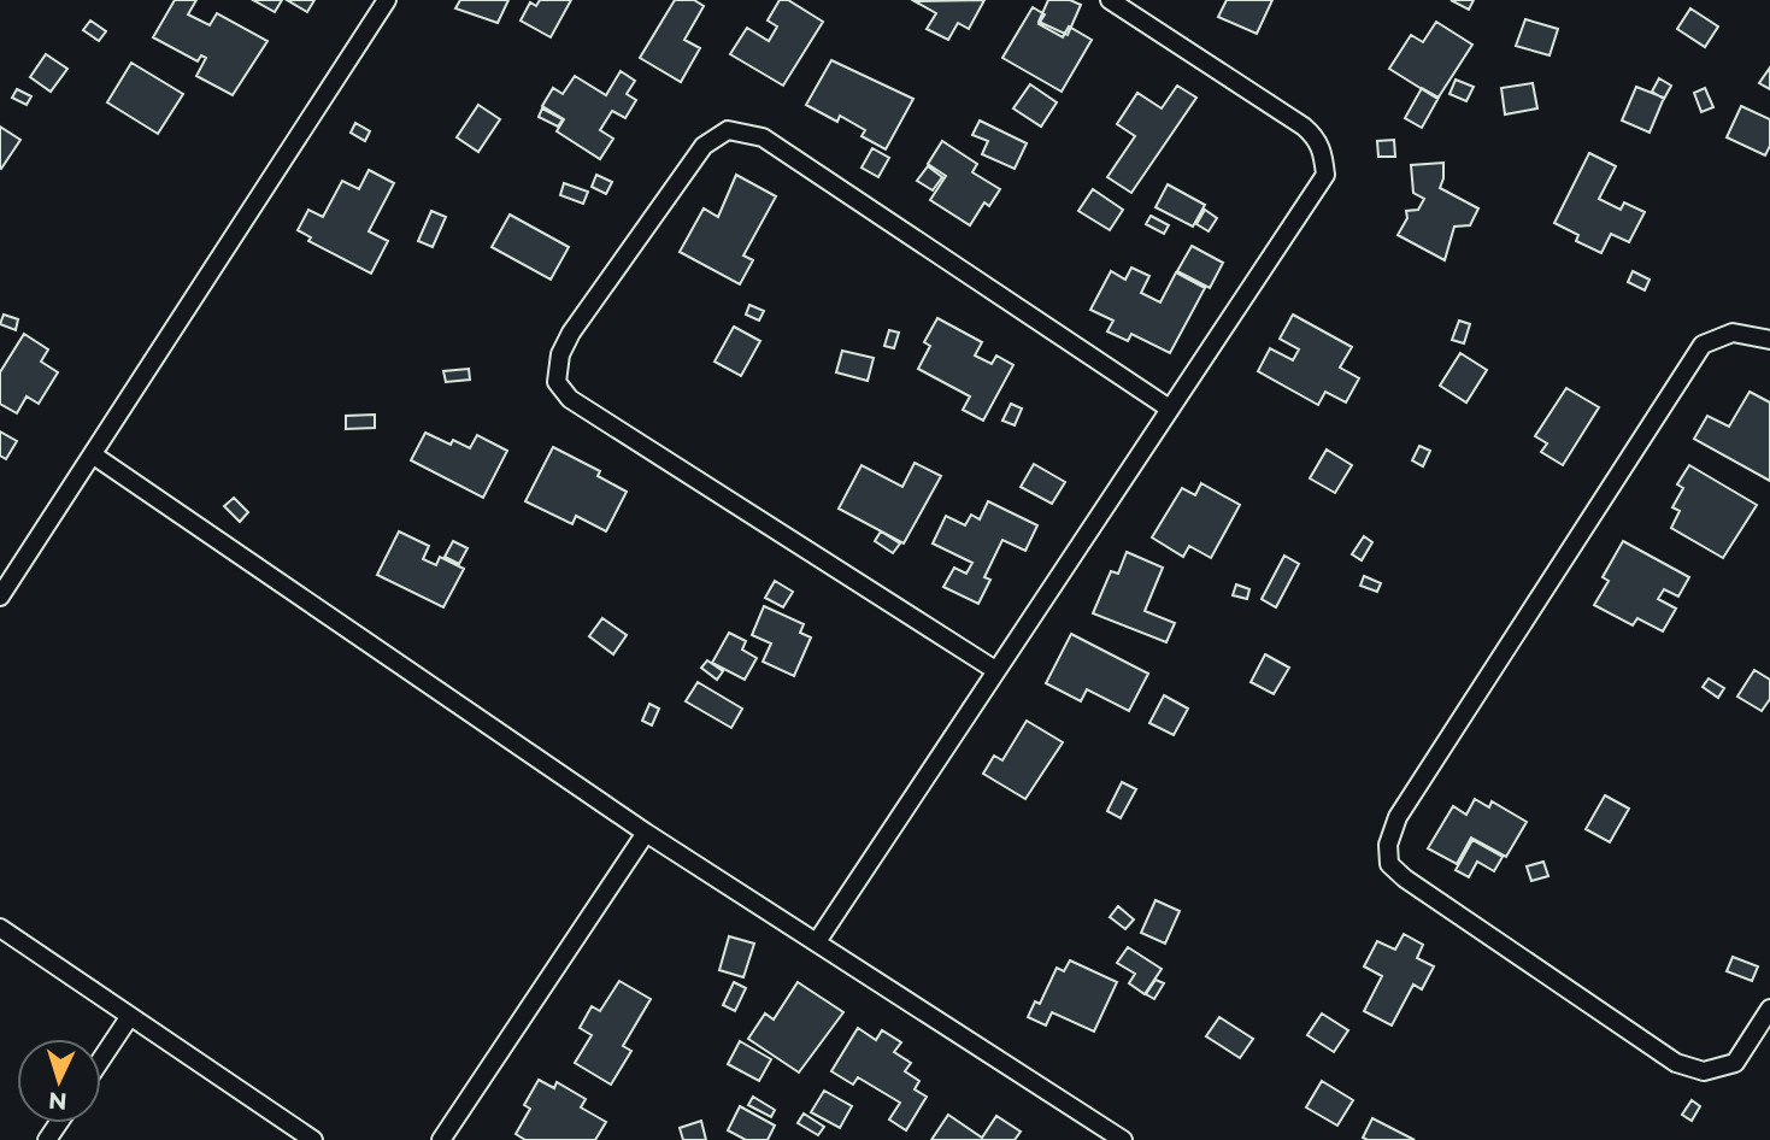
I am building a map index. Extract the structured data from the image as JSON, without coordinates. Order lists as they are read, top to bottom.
{
  "north": "bottom"
}
